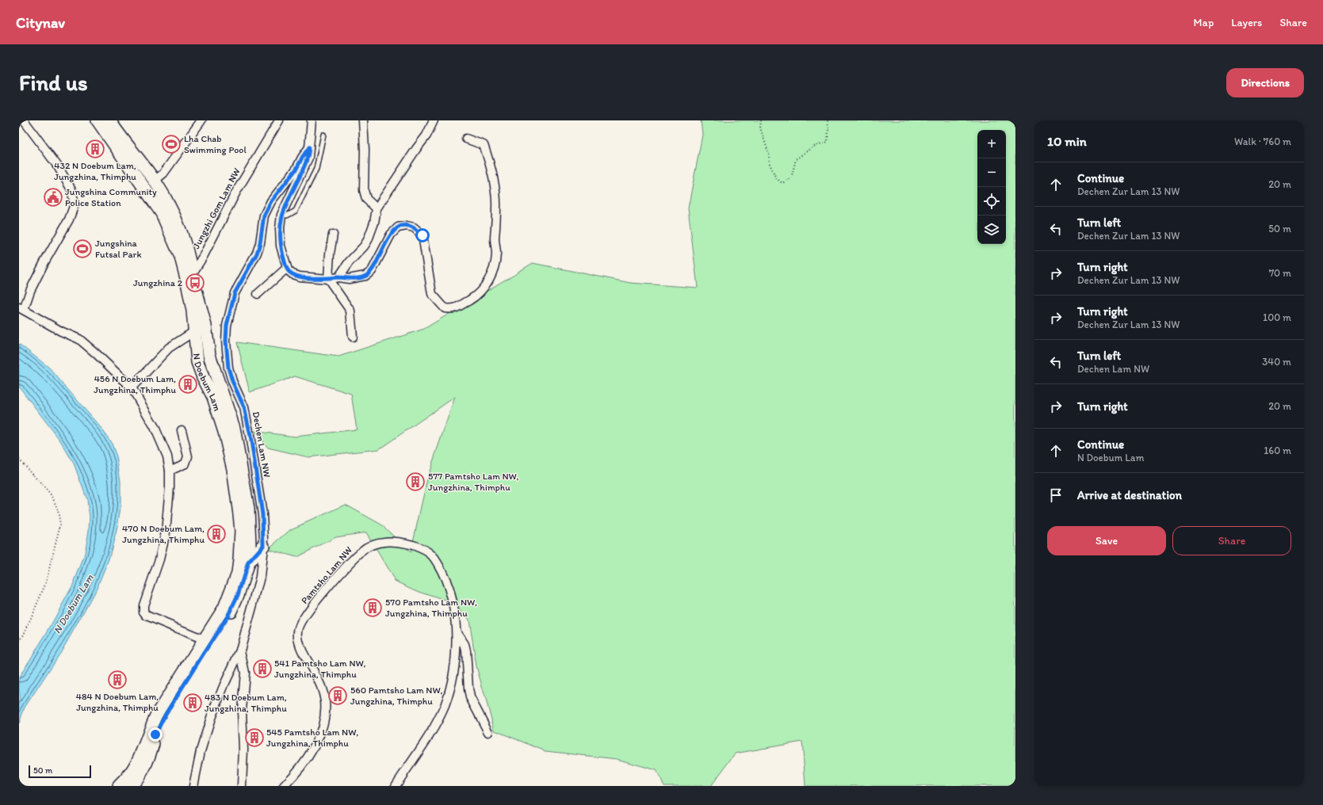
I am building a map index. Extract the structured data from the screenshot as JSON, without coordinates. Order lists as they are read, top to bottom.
{
  "streets": {
    "main road": ["N Doebum Lam"],
    "street": ["Jungzhi Gom Lam NW", "Dechen Lam NW", "Pamtsho Lam NW"]
  },
  "crossings": [
    ["Jungzhi Gom Lam NW", "N Doebum Lam"]
  ],
  "water": ["N Doebum Lam"],
  "places": {
    "sports": ["Lha Chab Swimming Pool", "Jungshina Futsal Park"],
    "building": [
      "432 N Doebum Lam, Jungzhina, Thimphu",
      "456 N Doebum Lam, Jungzhina, Thimphu",
      "577 Pamtsho Lam NW, Jungzhina, Thimphu",
      "470 N Doebum Lam, Jungzhina, Thimphu",
      "570 Pamtsho Lam NW, Jungzhina, Thimphu",
      "541 Pamtsho Lam NW, Jungzhina, Thimphu",
      "484 N Doebum Lam, Jungzhina, Thimphu",
      "560 Pamtsho Lam NW, Jungzhina, Thimphu",
      "483 N Doebum Lam, Jungzhina, Thimphu",
      "545 Pamtsho Lam NW, Jungzhina, Thimphu"
    ],
    "public building": ["Jungshina Community Police Station"],
    "bus stop": ["Jungzhina 2"]
  },
  "scale_bar": "50 m",
  "page": {
    "header": "Citynav",
    "nav": ["Map", "Layers", "Share"],
    "buttons": [
      "Directions",
      ["Save", "Share"]
    ],
    "title": "Find us",
    "heading": ["10 min", "Walk · 760 m"],
    "map_buttons": ["+", "−"],
    "list": [
      ["Continue", "Dechen Zur Lam 13 NW", "20 m"],
      ["Turn left", "Dechen Zur Lam 13 NW", "50 m"],
      ["Turn right", "Dechen Zur Lam 13 NW", "70 m"],
      ["Turn right", "Dechen Zur Lam 13 NW", "100 m"],
      ["Turn left", "Dechen Lam NW", "340 m"],
      ["Turn right", "20 m"],
      ["Continue", "N Doebum Lam", "160 m"],
      "Arrive at destination"
    ],
    "scale": "50 m"
  }
}
